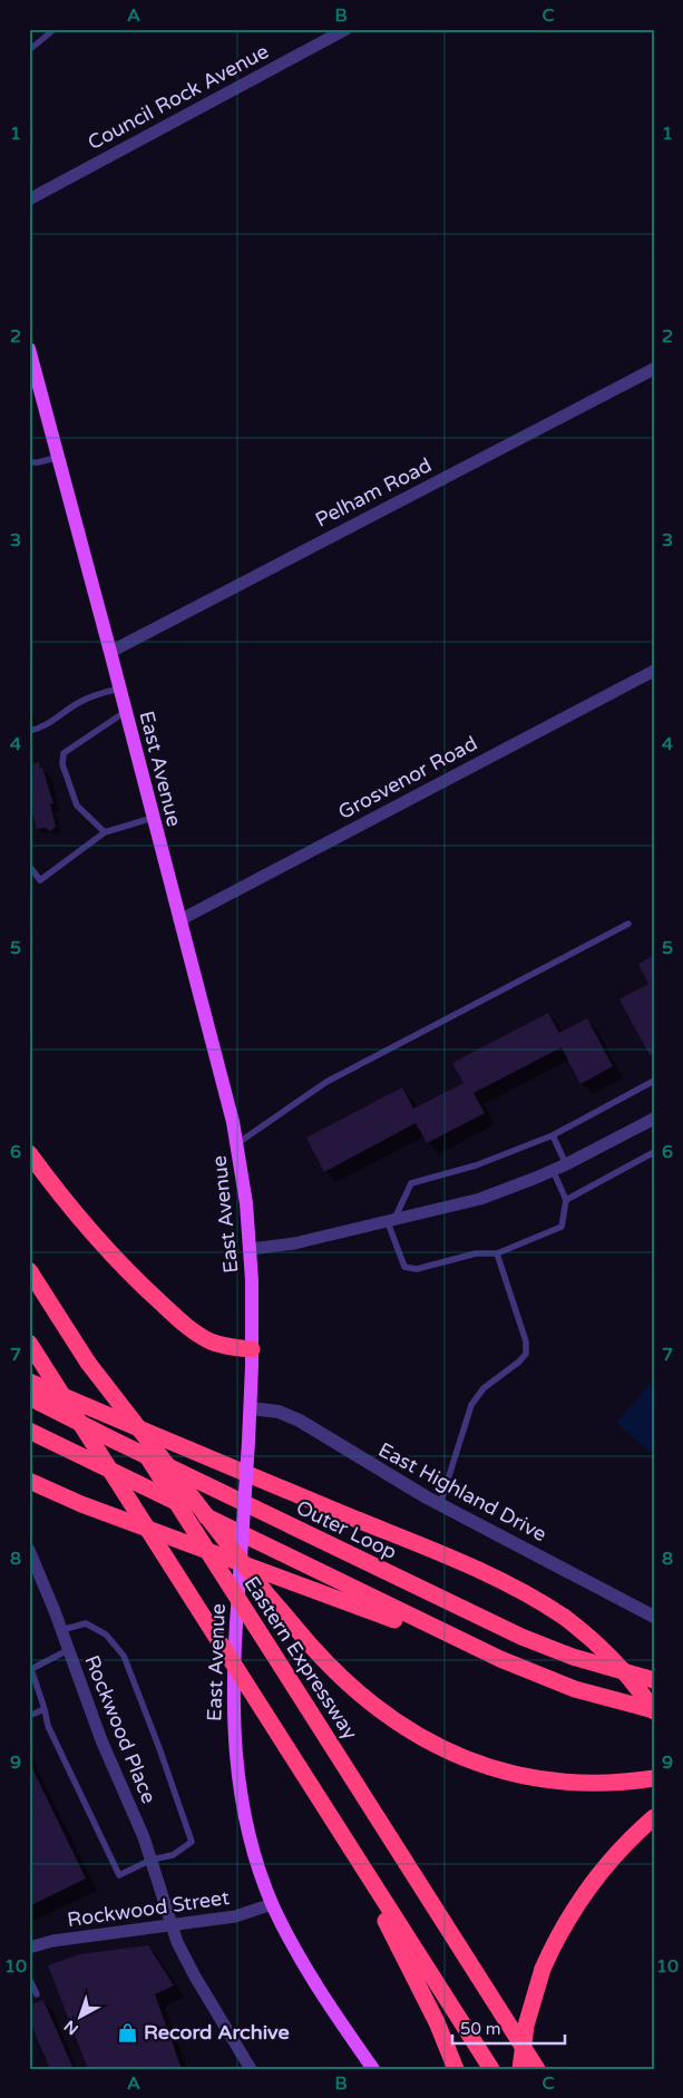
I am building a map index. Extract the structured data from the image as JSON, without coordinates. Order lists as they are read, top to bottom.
{
  "streets": {
    "highway": ["Outer Loop", "Eastern Expressway"],
    "main road": ["East Avenue"],
    "street": [
      "Council Rock Avenue",
      "Pelham Road",
      "Grosvenor Road",
      "East Highland Drive",
      "Rockwood Place",
      "Rockwood Street"
    ]
  },
  "crossings": [
    ["Pelham Road", "East Avenue"],
    ["East Avenue", "Grosvenor Road"],
    ["East Avenue", "East Highland Drive"],
    ["East Avenue", "Rockwood Street"],
    ["Rockwood Place", "Rockwood Street"]
  ],
  "places": {
    "shop": ["Record Archive"]
  },
  "scale_bar": "50 m",
  "north": "bottom left",
  "grid": {
    "columns": ["A", "B", "C"],
    "rows": [
      "1",
      "2",
      "3",
      "4",
      "5",
      "6",
      "7",
      "8",
      "9",
      "10"
    ]
  }
}
